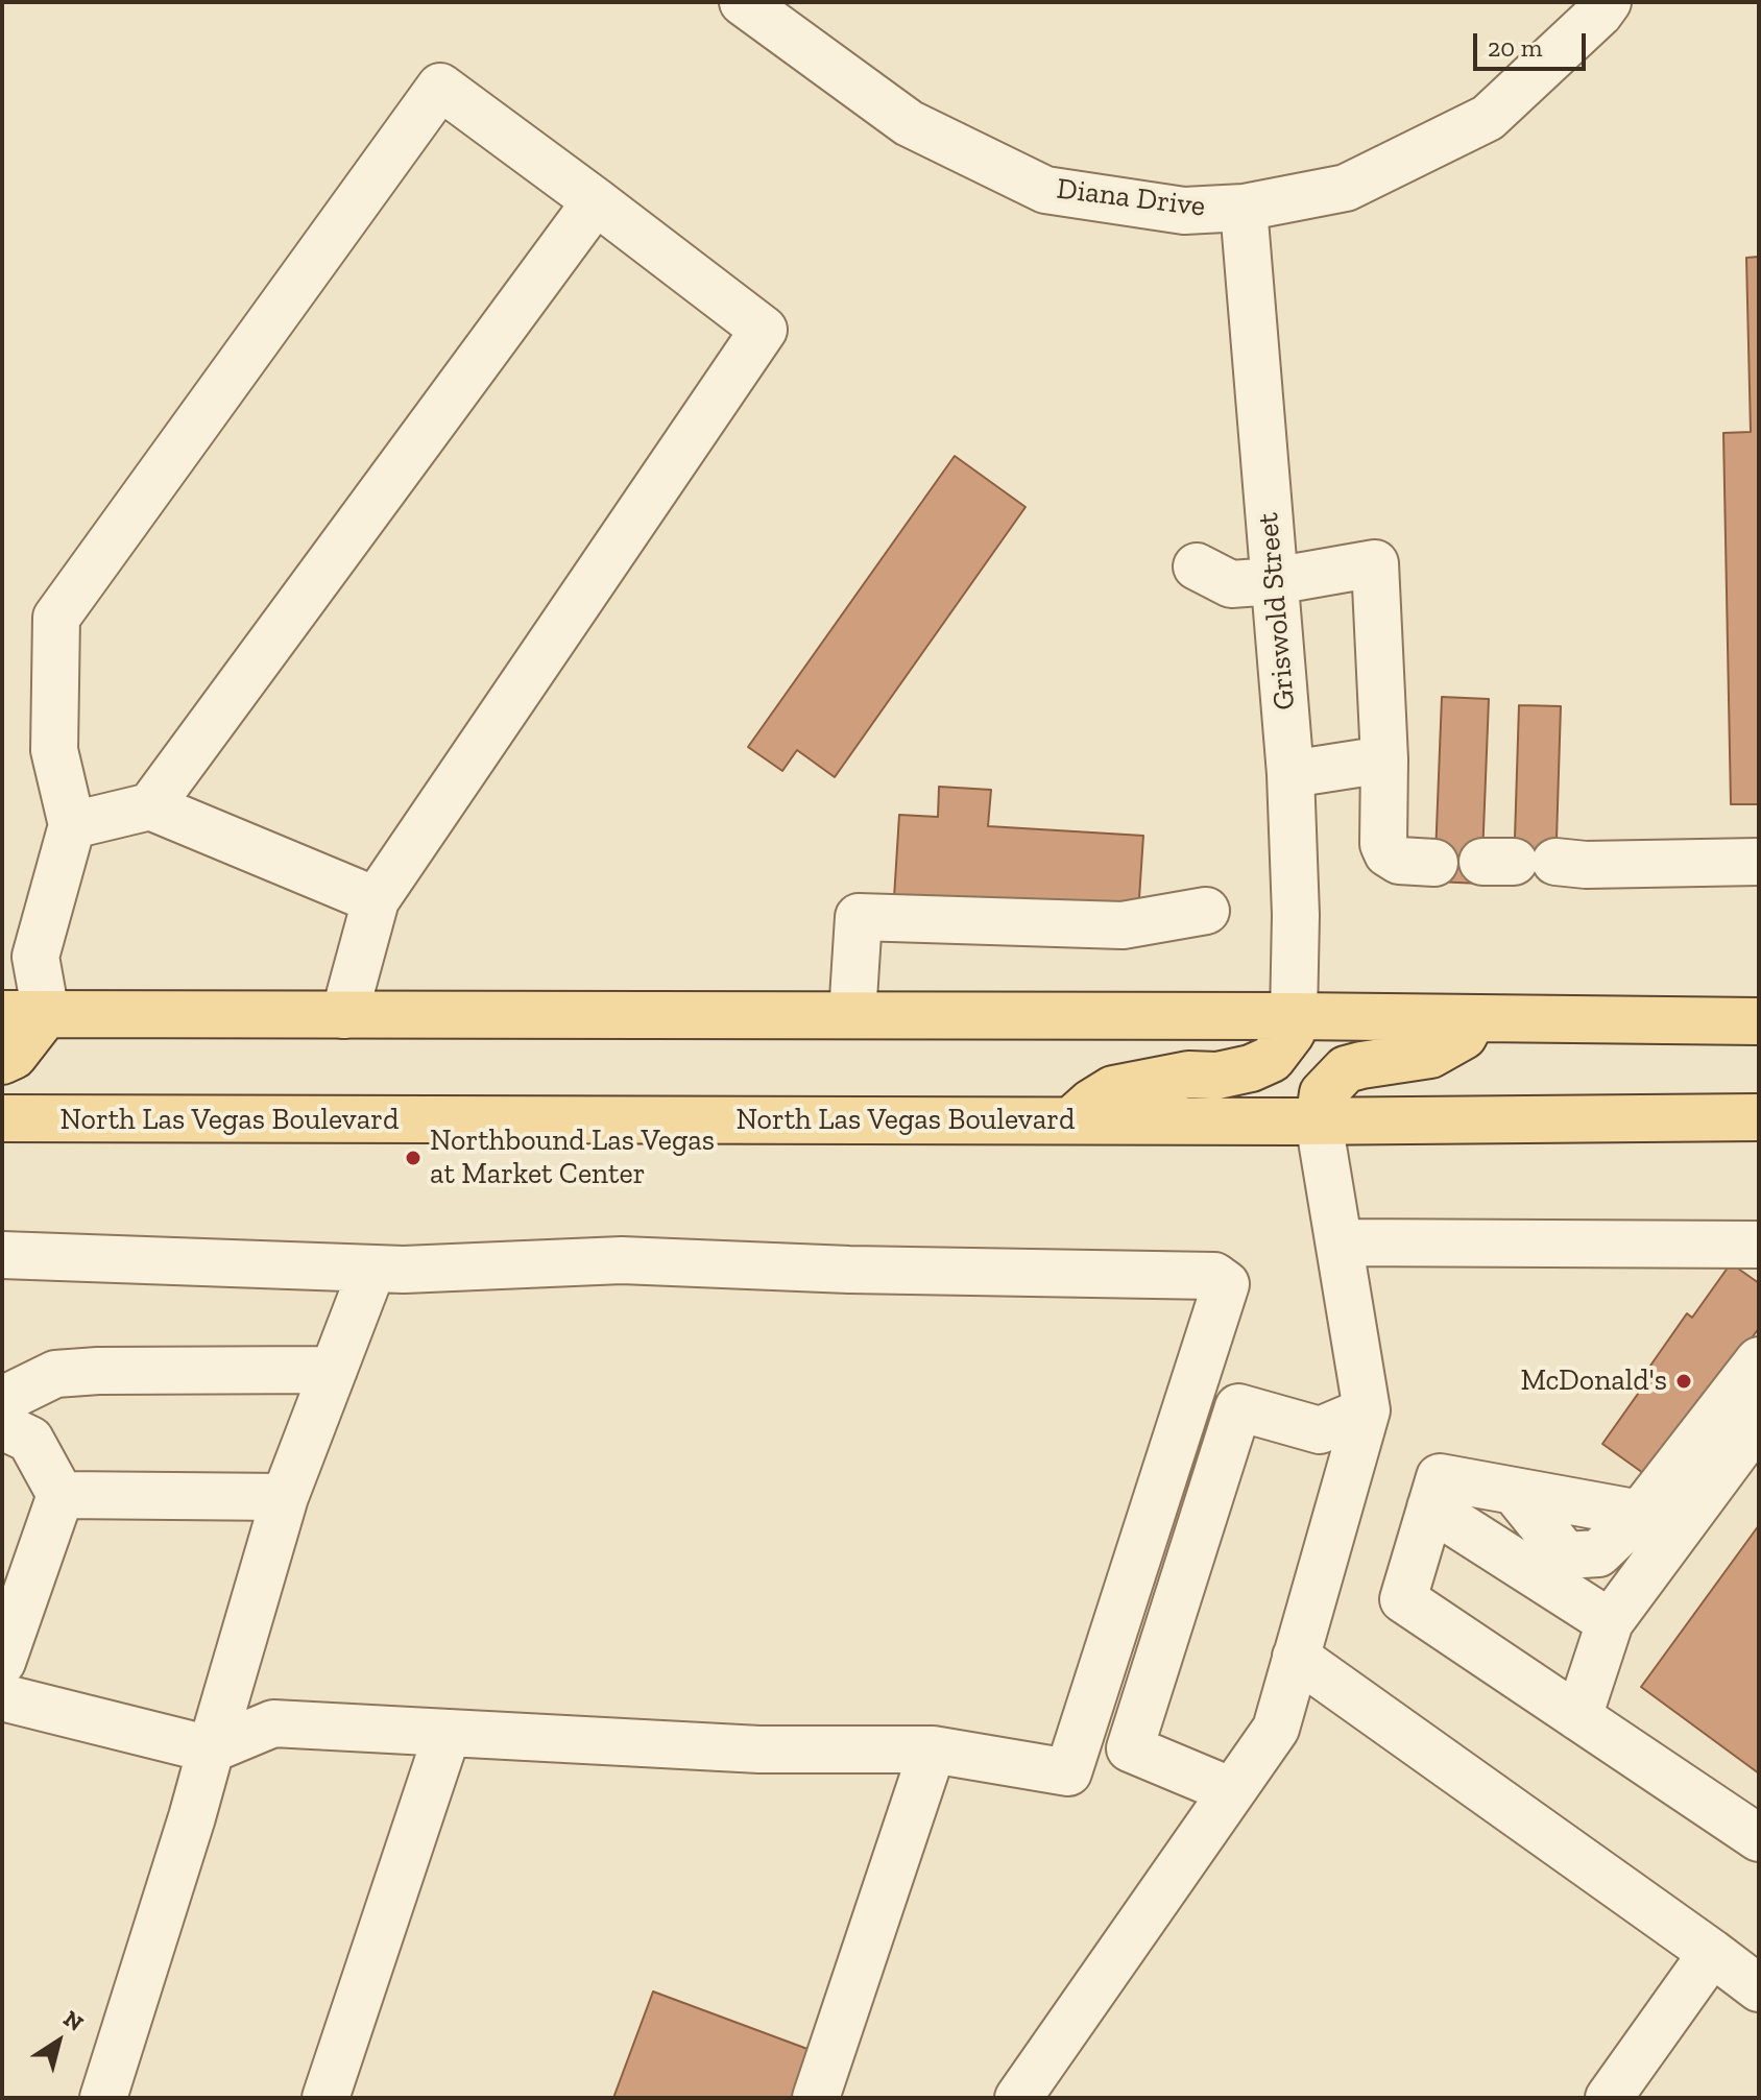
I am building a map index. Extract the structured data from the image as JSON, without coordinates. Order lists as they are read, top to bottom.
{
  "streets": {
    "main road": ["North Las Vegas Boulevard"],
    "street": ["Diana Drive", "Griswold Street"]
  },
  "crossings": [
    ["Diana Drive", "Griswold Street"]
  ],
  "places": ["Northbound Las Vegas at Market Center", "McDonald's"],
  "scale_bar": "20 m",
  "north": "top right"
}
